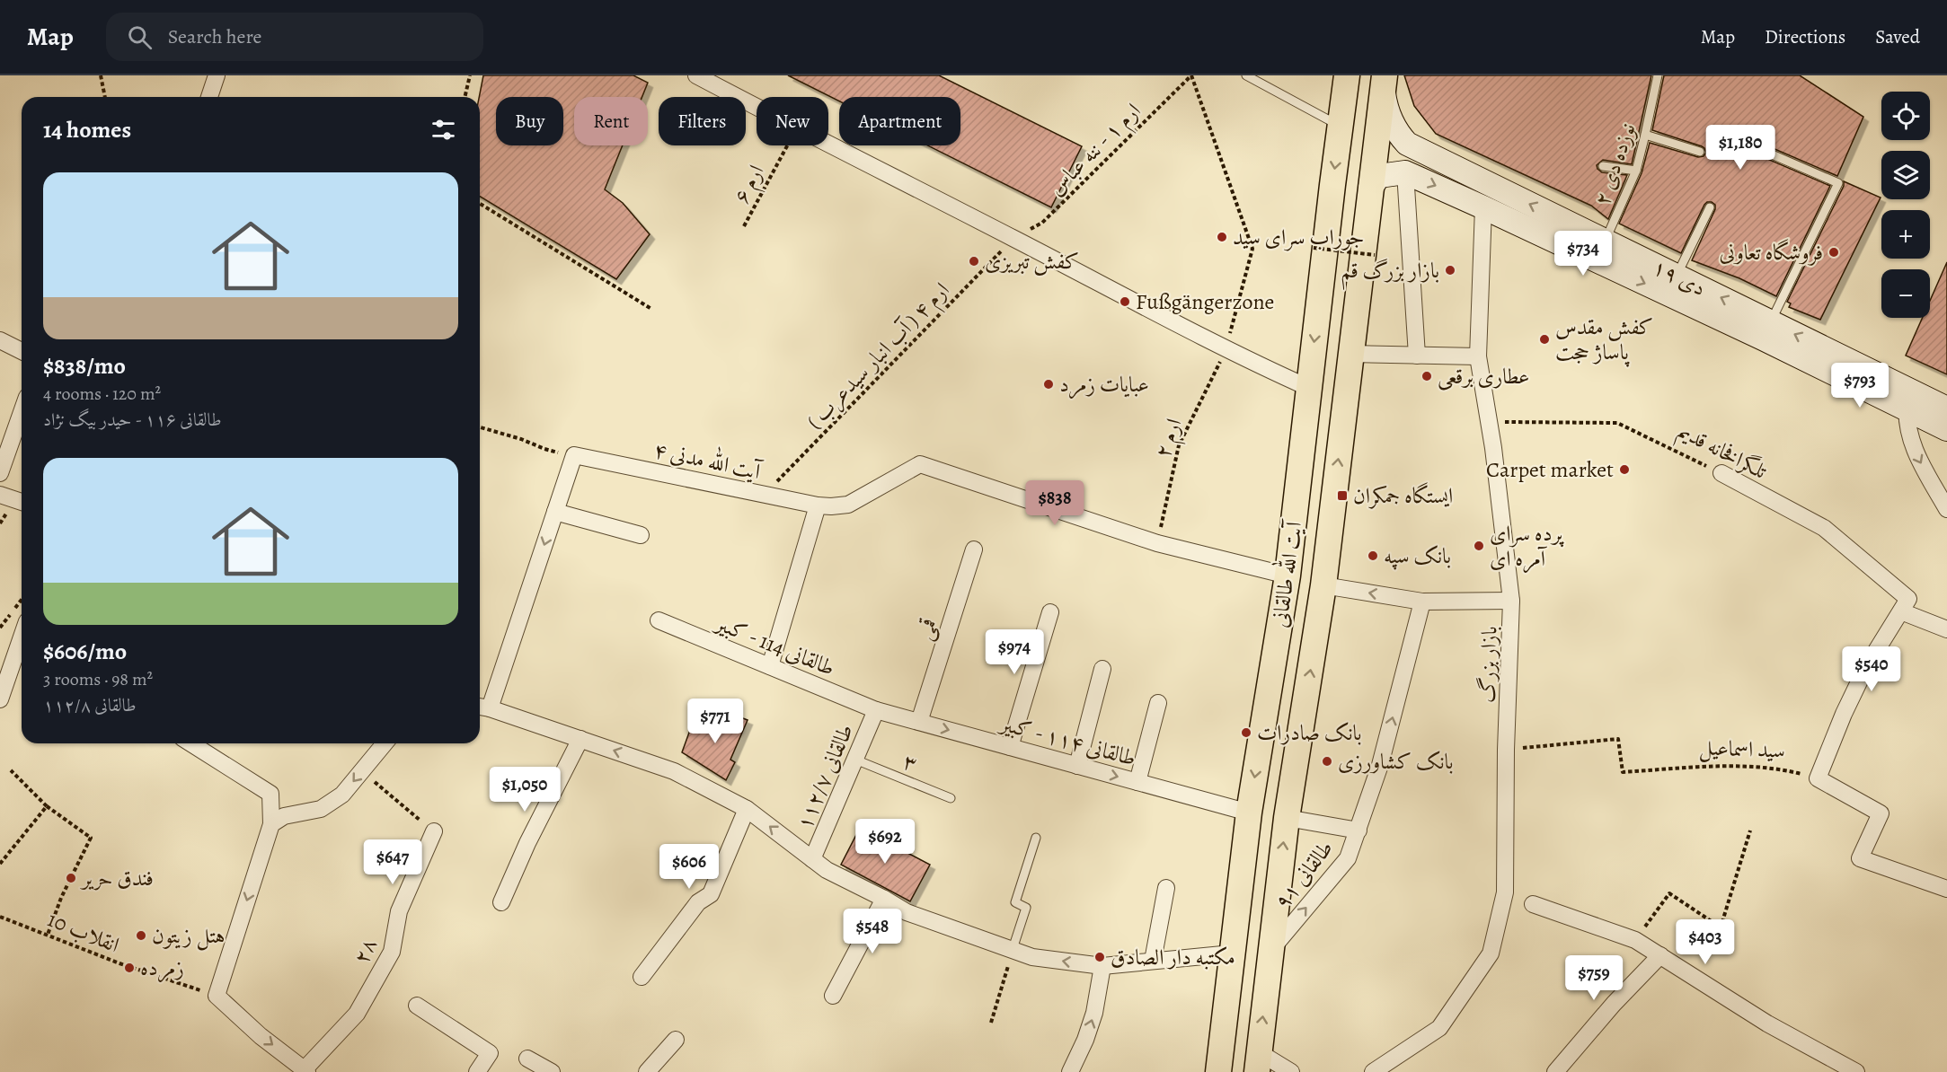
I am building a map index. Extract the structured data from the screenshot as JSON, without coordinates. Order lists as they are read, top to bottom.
{
  "streets": {
    "main road": ["۱۹ دی", "آیت الله طالقانی"],
    "street": [
      "تلگرافخانه قدیم",
      "۴ آیت الله مدنی",
      "قمی",
      "طالقانی 114 - کبیر",
      "بازار بزرگ",
      "طالقانی ۱۱۴ - کبیر",
      "طالقانی ۱۱۲/۷",
      "طالقانی ۹۱",
      "۲۸"
    ],
    "lane": ["نوزده دی ۲", "۳"],
    "path": [
      "ارم ۱ - ننه عباس",
      "ارم ۶",
      "ارم ۴ ( آب انبار سیدعرب )",
      "ارم ۲",
      "سید اسماعیل",
      "انقلاب 10"
    ]
  },
  "crossings": [
    ["ارم ۱ - ننه عباس", "ارم ۴ ( آب انبار سیدعرب )"],
    ["ارم ۱ - ننه عباس", "ارم ۲"],
    ["نوزده دی ۲", "۱۹ دی"],
    ["۱۹ دی", "آیت الله طالقانی"],
    ["۱۹ دی", "بازار بزرگ"],
    ["ارم ۴ ( آب انبار سیدعرب )", "۴ آیت الله مدنی"],
    ["تلگرافخانه قدیم", "بازار بزرگ"],
    ["آیت الله طالقانی", "طالقانی ۱۱۴ - کبیر"],
    ["آیت الله طالقانی", "طالقانی ۹۱"],
    ["قمی", "طالقانی ۱۱۴ - کبیر"],
    ["طالقانی 114 - کبیر", "طالقانی ۱۱۴ - کبیر"],
    ["طالقانی 114 - کبیر", "طالقانی ۱۱۲/۷"],
    ["بازار بزرگ", "سید اسماعیل"],
    ["طالقانی ۱۱۴ - کبیر", "طالقانی ۱۱۲/۷"],
    ["۳", "طالقانی ۱۱۲/۷"]
  ],
  "one_way": ["طالقانی ۱۱۴ - کبیر", "طالقانی ۹۱"],
  "places": {
    "other": [
      "جوراب سرای سید",
      "فروشگاه تعاونی",
      "کفش تبریزی",
      "بازار بزرگ قم",
      "Fußgängerzone",
      "کفش مقدس پاساژ حجت",
      "عطاری برقعی",
      "عبایات زمرد",
      "Carpet market",
      "پرده سرای آمره ای",
      "بانک سپه",
      "بانک صادرات",
      "بانک کشاورزی",
      "فندق حرير",
      "هتل زیتون",
      "مکتبه دار الصادق",
      "زمرده"
    ],
    "transit": ["ایستگاه جمکران"]
  },
  "page": {
    "header": "Map",
    "search": "Search here",
    "nav": ["Map", "Directions", "Saved"],
    "map_buttons": ["+", "−"],
    "chip": [
      "Buy",
      "Rent",
      "Filters",
      "New",
      "Apartment"
    ],
    "heading": "14 homes",
    "price": [
      "$1,180",
      "$734",
      "$793",
      "$838",
      "$974",
      "$540",
      "$771",
      "$1,050",
      "$692",
      "$647",
      "$606",
      "$548",
      "$403",
      "$759"
    ],
    "list": [
      {
        "name": "$838/mo",
        "note": "4 rooms · 120 m² · طالقانی ۱۱۶ - حیدر بیگ نژاد"
      },
      {
        "name": "$606/mo",
        "note": "3 rooms · 98 m² · طالقانی ۱۱۲/۸"
      }
    ]
  }
}
